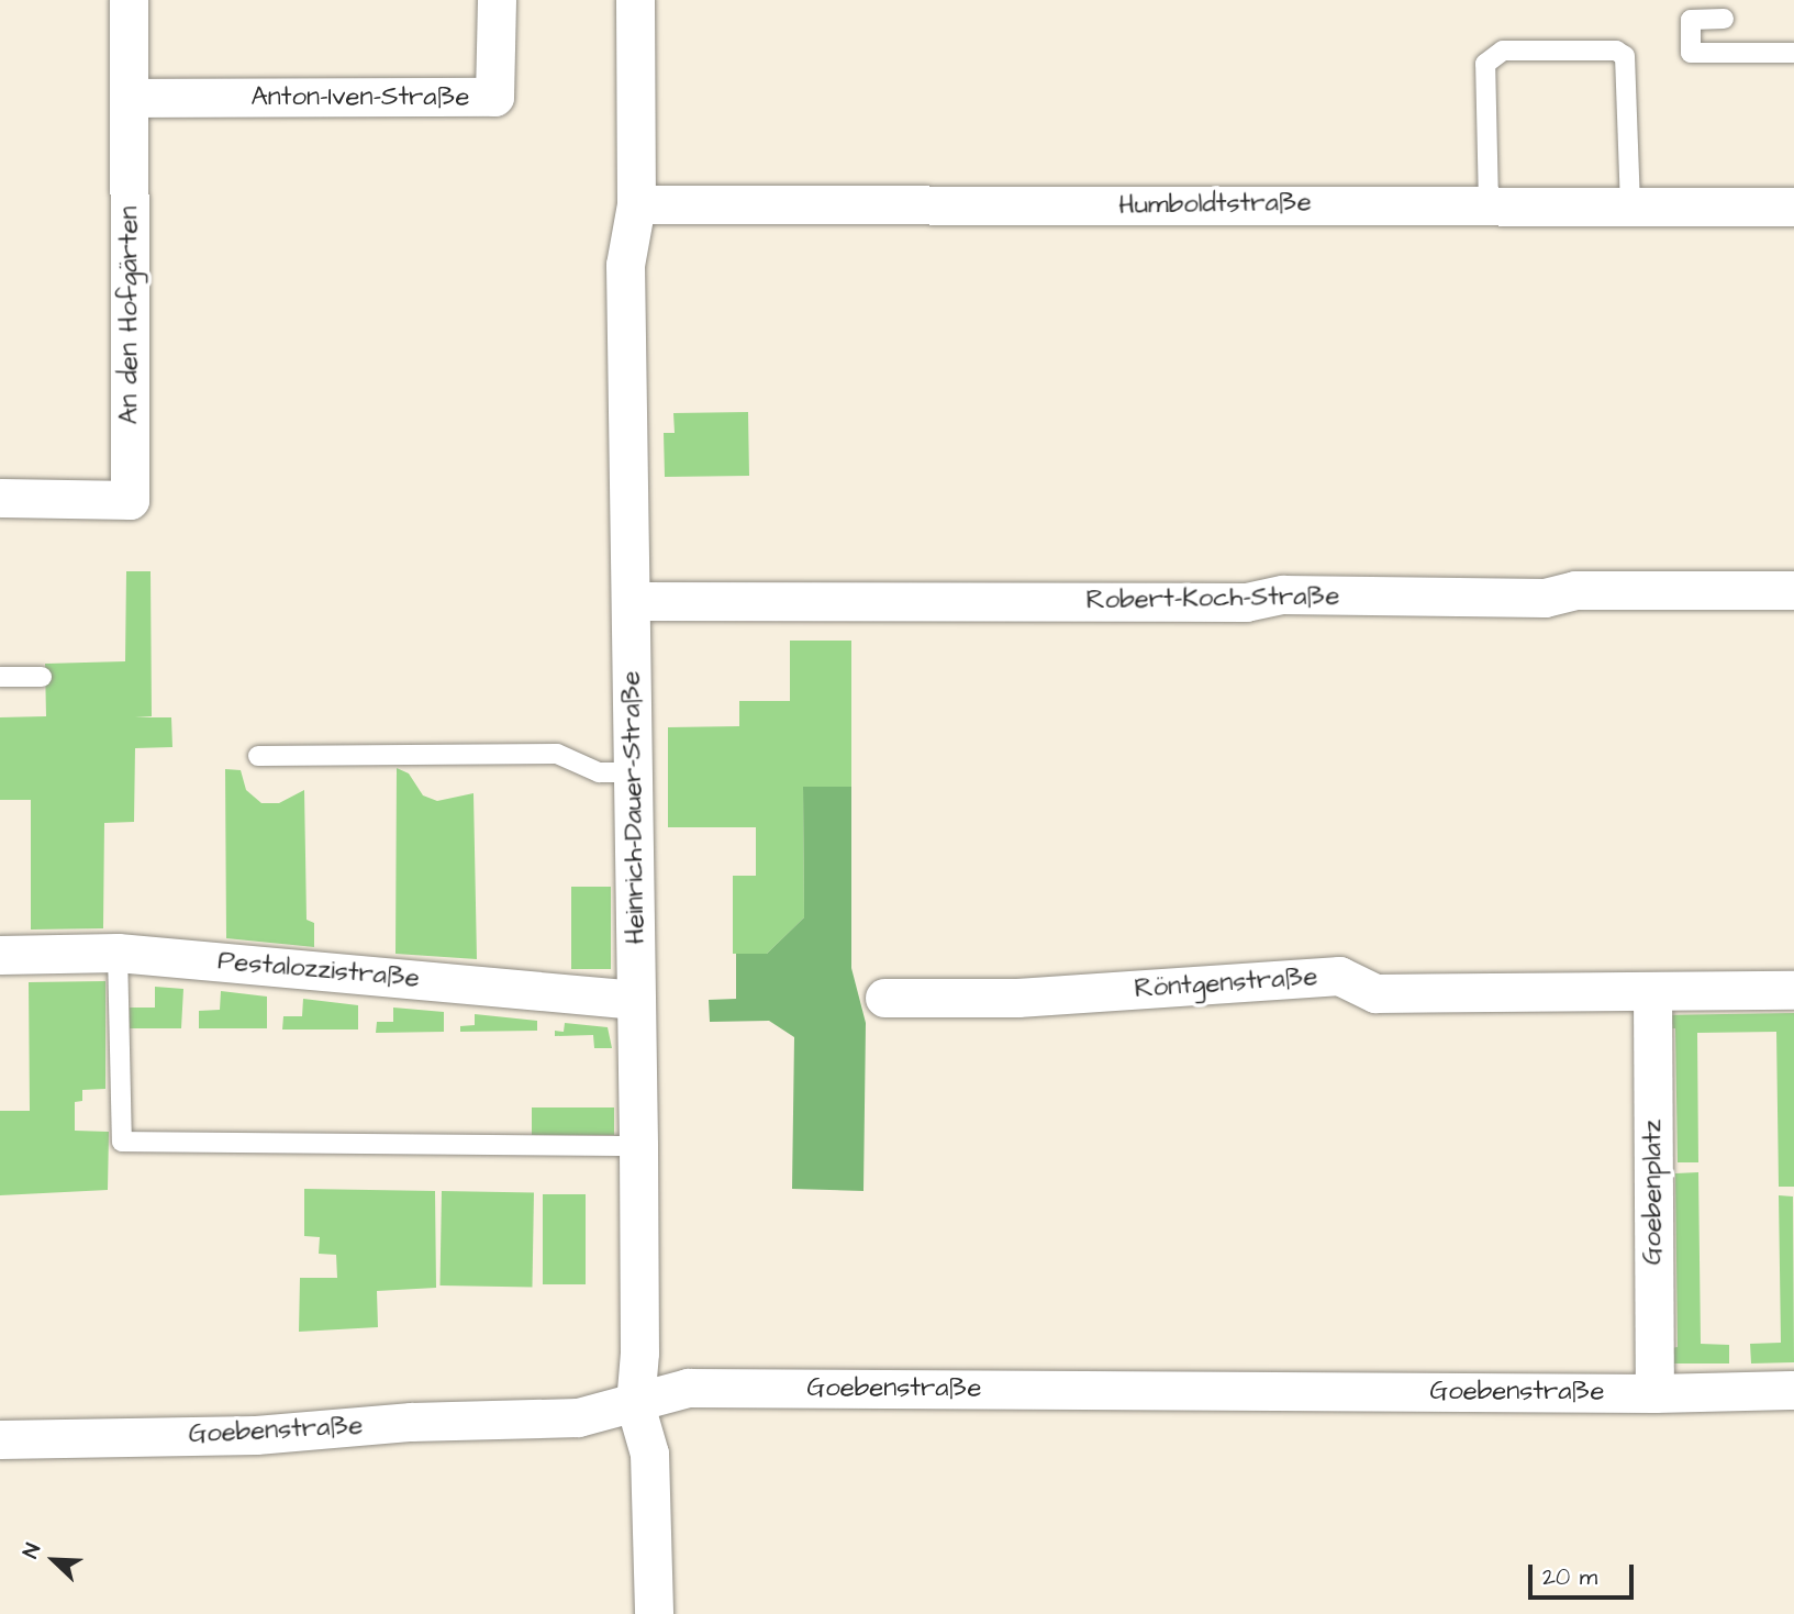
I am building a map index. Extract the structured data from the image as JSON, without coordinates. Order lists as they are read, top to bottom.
{
  "streets": {
    "street": [
      "Anton-Iven-Straße",
      "Humboldtstraße",
      "An den Hofgärten",
      "Robert-Koch-Straße",
      "Heinrich-Dauer-Straße",
      "Pestalozzistraße",
      "Röntgenstraße",
      "Goebenplatz",
      "Goebenstraße"
    ]
  },
  "crossings": [
    ["Anton-Iven-Straße", "An den Hofgärten"],
    ["Humboldtstraße", "Heinrich-Dauer-Straße"],
    ["Robert-Koch-Straße", "Heinrich-Dauer-Straße"],
    ["Heinrich-Dauer-Straße", "Pestalozzistraße"],
    ["Heinrich-Dauer-Straße", "Goebenstraße"],
    ["Röntgenstraße", "Goebenplatz"],
    ["Goebenplatz", "Goebenstraße"]
  ],
  "scale_bar": "20 m",
  "north": "top left"
}
